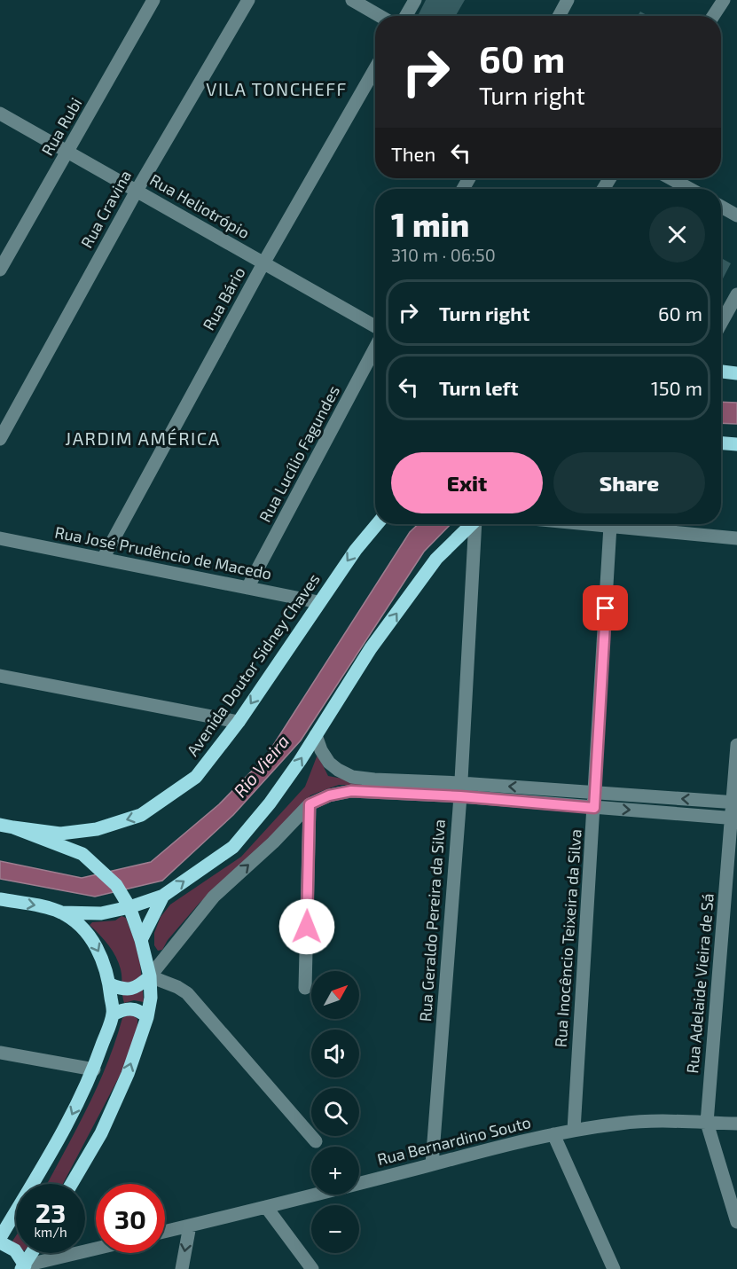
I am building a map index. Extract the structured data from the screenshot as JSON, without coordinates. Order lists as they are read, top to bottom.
{
  "streets": {
    "main road": ["Avenida Doutor Sidney Chaves"],
    "street": [
      "Rua Rubi",
      "Rua Heliotrópio",
      "Rua Cravina",
      "Rua Bário",
      "Rua Lucílio Fagundes",
      "Rua José Prudêncio de Macedo",
      "Rua Geraldo Pereira da Silva",
      "Rua Inocêncio Teixeira da Silva",
      "Rua Adelaide Vieira de Sá",
      "Rua Bernardino Souto"
    ]
  },
  "crossings": [
    ["Rua Rubi", "Rua Heliotrópio"],
    ["Rua Heliotrópio", "Rua Cravina"],
    ["Rua Heliotrópio", "Rua Bário"],
    ["Rua Bário", "Rua José Prudêncio de Macedo"],
    ["Rua Lucílio Fagundes", "Rua José Prudêncio de Macedo"],
    ["Rua José Prudêncio de Macedo", "Avenida Doutor Sidney Chaves"],
    ["Rua Geraldo Pereira da Silva", "Rua Bernardino Souto"],
    ["Rua Inocêncio Teixeira da Silva", "Rua Bernardino Souto"],
    ["Rua Adelaide Vieira de Sá", "Rua Bernardino Souto"]
  ],
  "districts": ["VILA TONCHEFF", "JARDIM AMÉRICA"],
  "water": ["Rio Vieira"],
  "north": "top right",
  "page": {
    "turn": ["60 m", "Turn right"],
    "then": "Then",
    "heading": ["1 min", "310 m · 06:50"],
    "list": [
      {
        "name": "Turn right",
        "value": "60 m"
      },
      {
        "name": "Turn left",
        "value": "150 m"
      }
    ],
    "buttons": ["Exit", "Share"],
    "map_buttons": ["+", "−"],
    "speed": "23 km/h",
    "limit": "30"
  }
}
